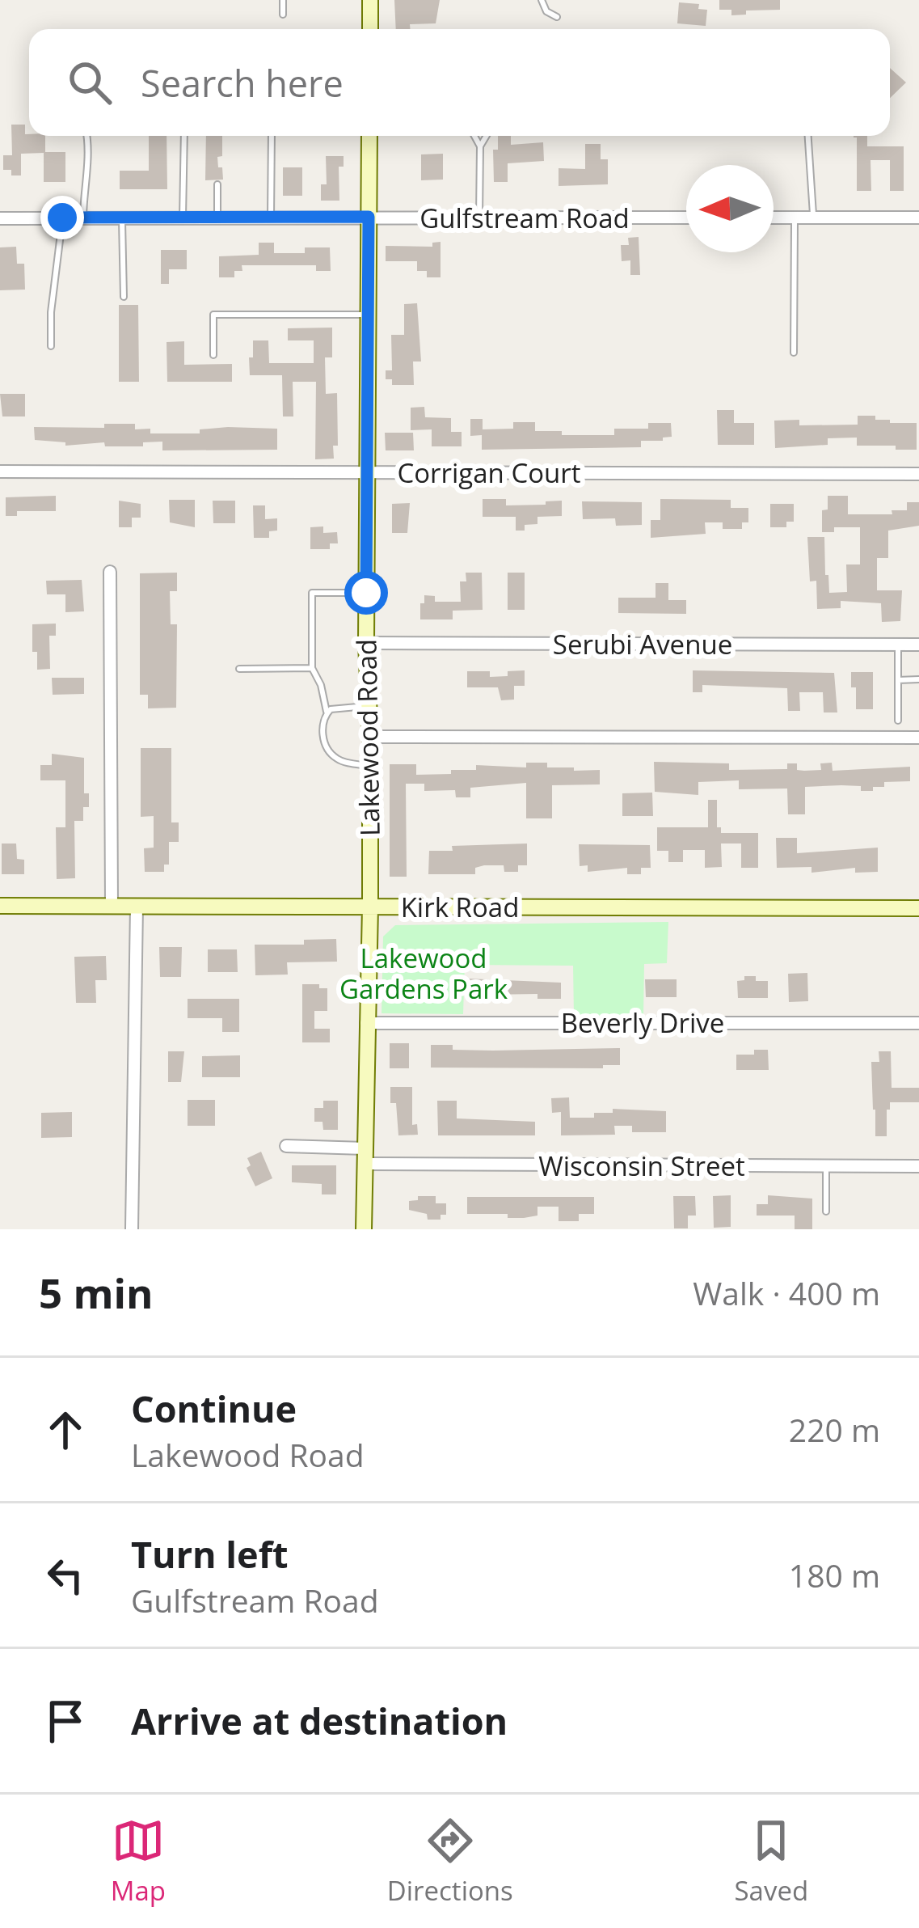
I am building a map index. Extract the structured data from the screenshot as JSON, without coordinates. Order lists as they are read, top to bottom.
{
  "streets": {
    "street": [
      "Gulfstream Road",
      "Corrigan Court",
      "Serubi Avenue",
      "Lakewood Road",
      "Kirk Road",
      "Beverly Drive",
      "Wisconsin Street"
    ]
  },
  "crossings": [
    ["Gulfstream Road", "Lakewood Road"],
    ["Corrigan Court", "Lakewood Road"],
    ["Serubi Avenue", "Lakewood Road"],
    ["Lakewood Road", "Kirk Road"],
    ["Lakewood Road", "Beverly Drive"],
    ["Lakewood Road", "Wisconsin Street"]
  ],
  "parks": ["Lakewood Gardens Park"],
  "north": "left",
  "page": {
    "search": "Search here",
    "heading": ["5 min", "Walk · 400 m"],
    "list": [
      ["Continue", "Lakewood Road", "220 m"],
      ["Turn left", "Gulfstream Road", "180 m"],
      "Arrive at destination"
    ],
    "nav": ["Map", "Directions", "Saved"]
  }
}
